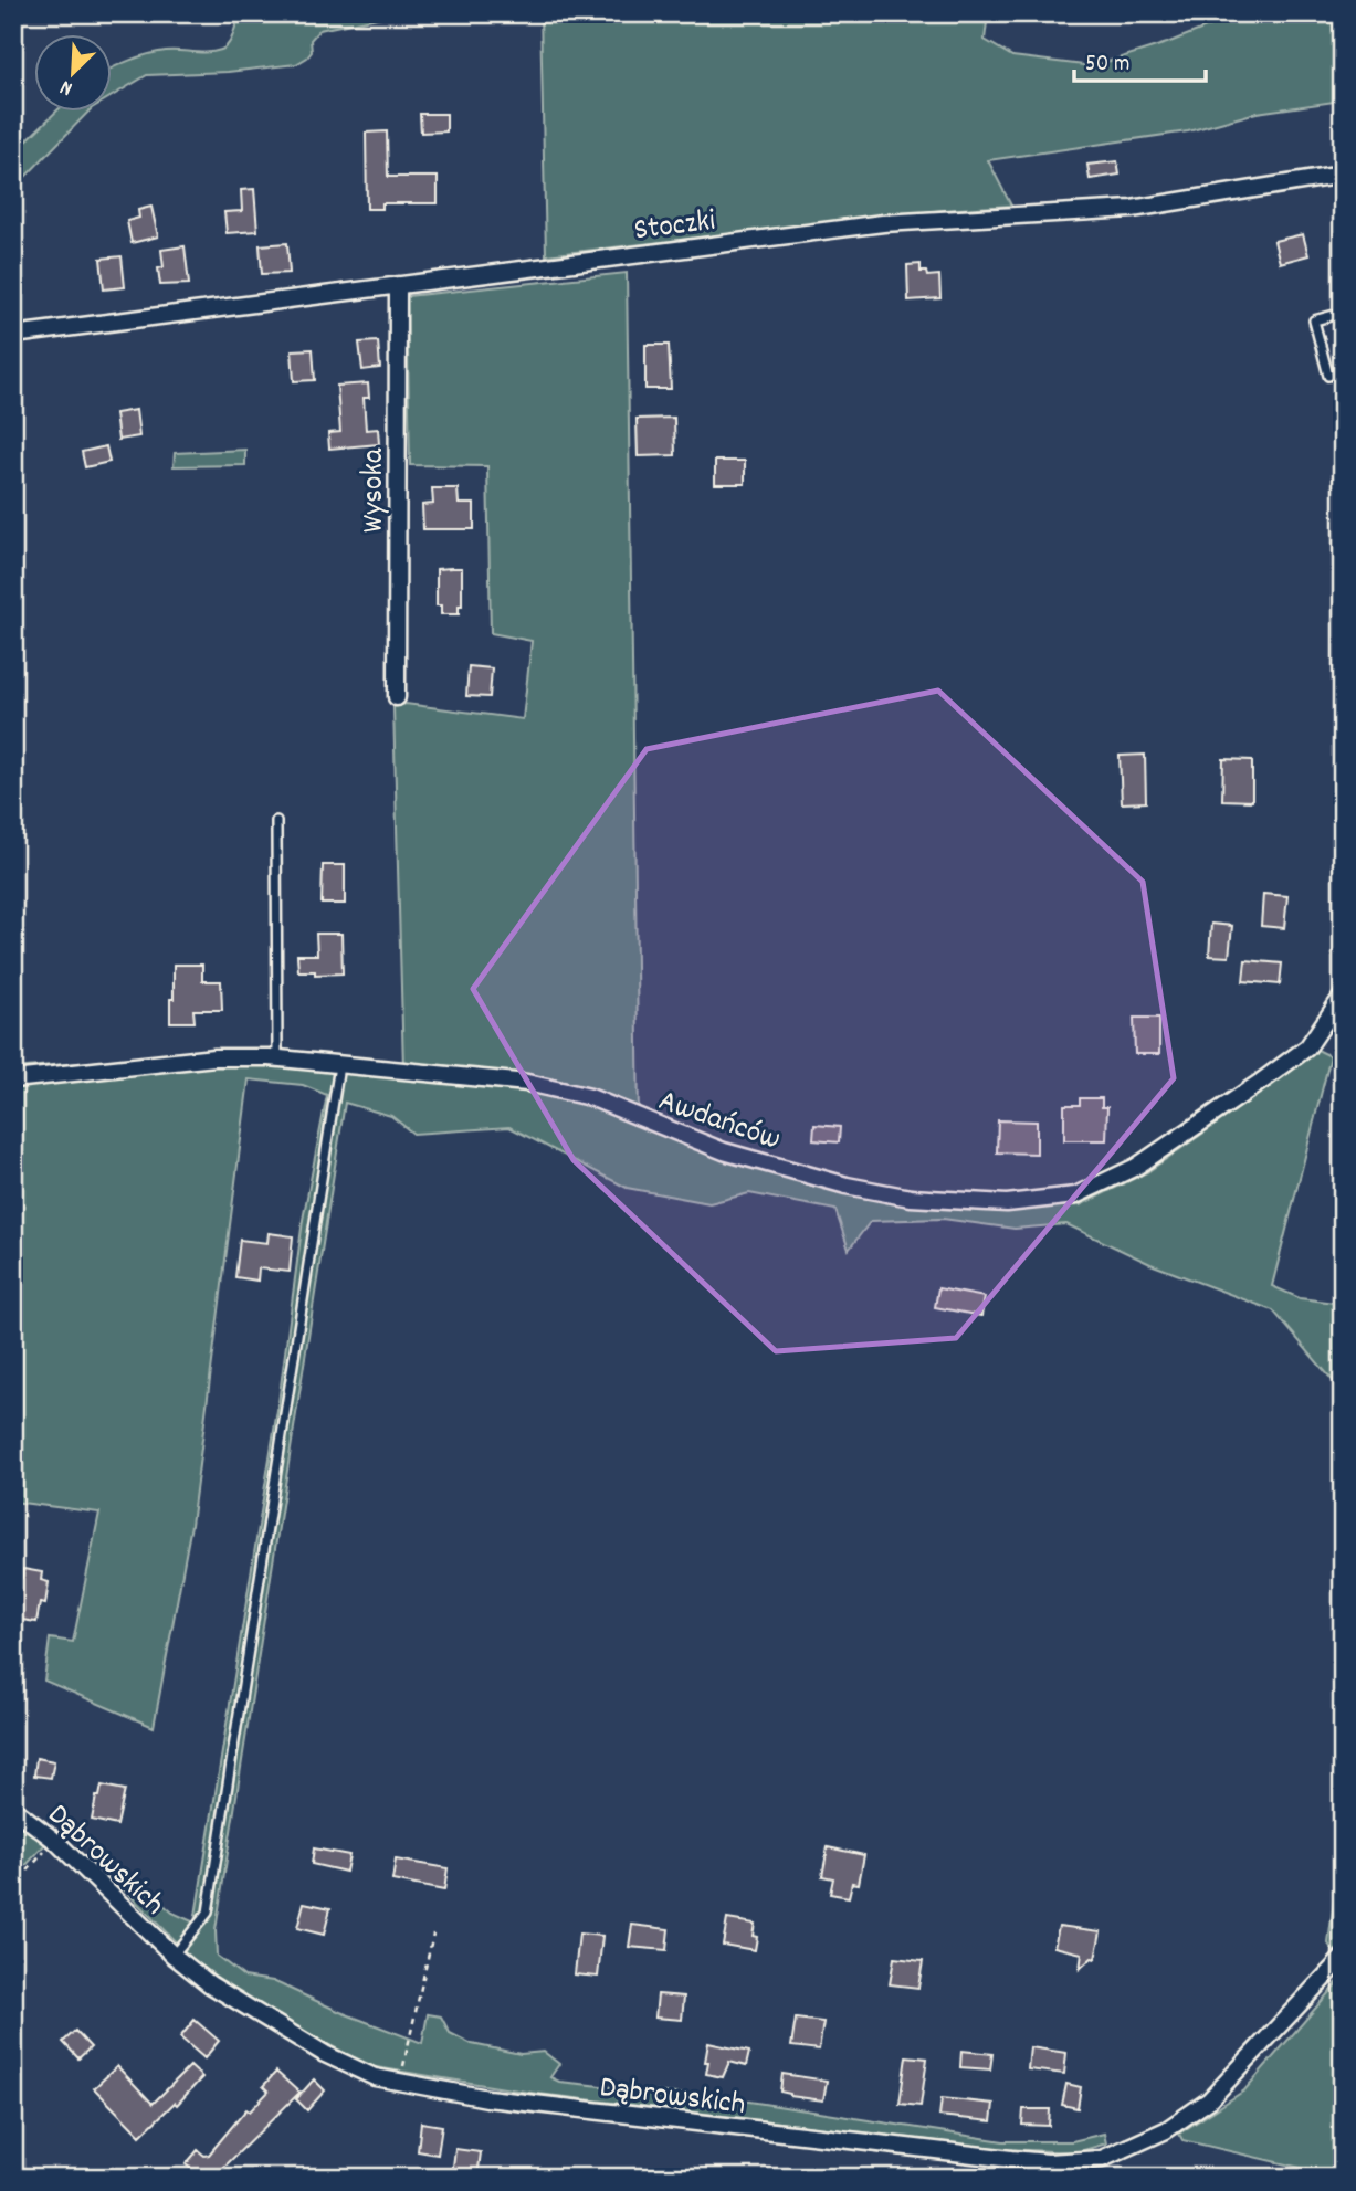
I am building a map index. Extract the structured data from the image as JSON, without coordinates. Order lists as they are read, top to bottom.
{
  "streets": {
    "street": [
      "Stoczki",
      "Wysoka",
      "Awdańców",
      "Dąbrowskich"
    ]
  },
  "crossings": [
    ["Stoczki", "Wysoka"]
  ],
  "scale_bar": "50 m",
  "north": "bottom left"
}
